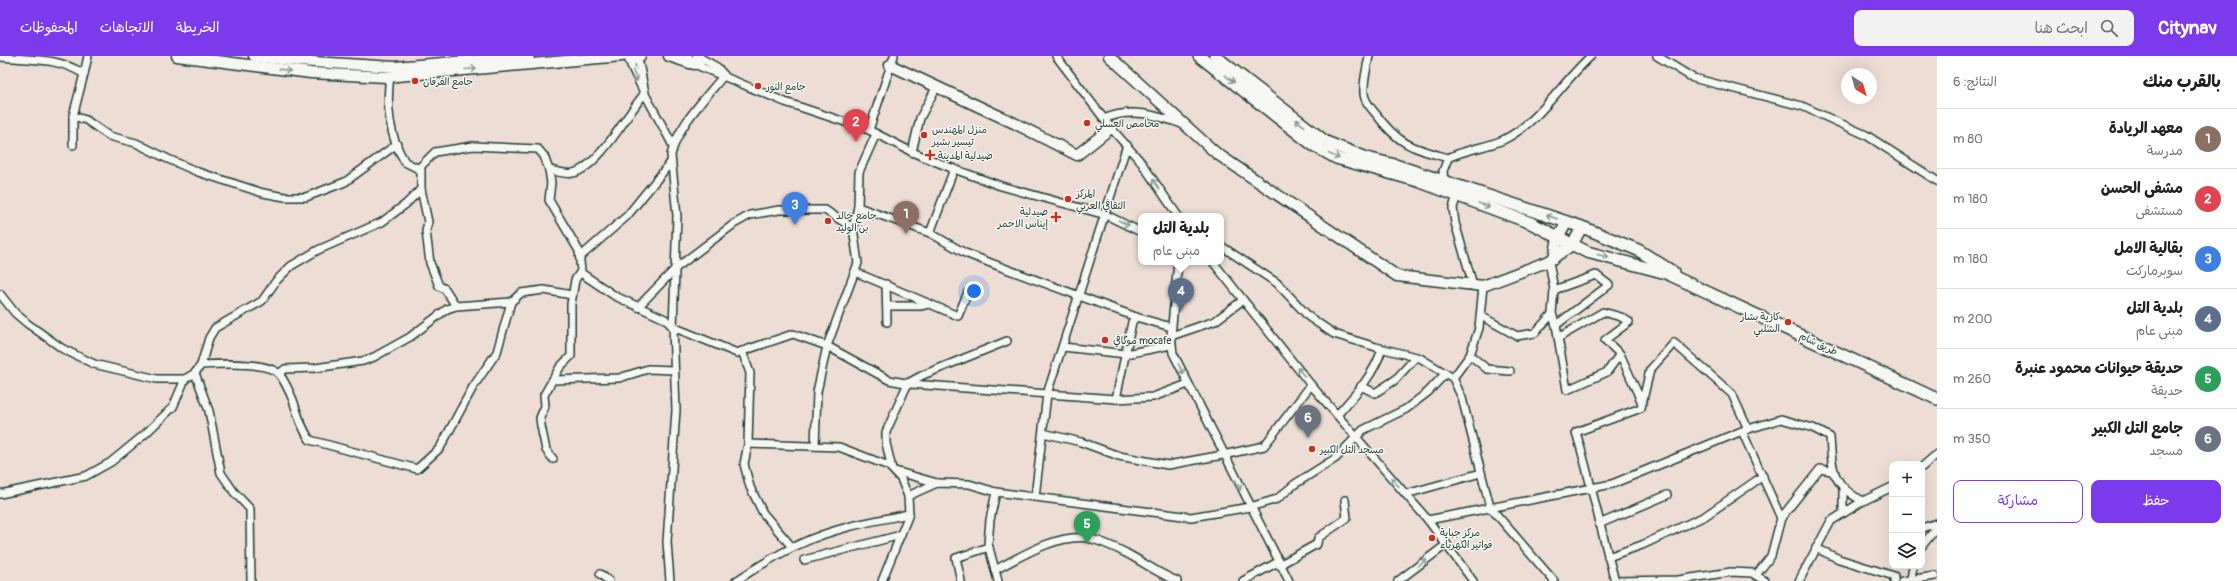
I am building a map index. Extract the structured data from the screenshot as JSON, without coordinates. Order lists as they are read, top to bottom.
{
  "streets": {
    "main road": ["طريق شام"]
  },
  "places": {
    "other": [
      "جامع الفرقان",
      "جامع النور",
      "محامص العسلي",
      "منزل المهندس تيسير بشير",
      "المركز الثقافي العربي",
      "جامع خالد بن الوليد",
      "كازية بشار الشلبي",
      "موكّافي mocafe",
      "مسجد التل الكبير",
      "مركز جباية فواتير الكهرباء"
    ],
    "health": ["صيدلية المدينة", "صيدلية إيناس الاحمر"]
  },
  "north": "bottom right",
  "page": {
    "header": "Citynav",
    "search": "ابحث هنا",
    "nav": ["الخريطة", "الاتجاهات", "المحفوظات"],
    "heading": ["بالقرب منك", "النتائج: 6"],
    "list": [
      {
        "mark": "1",
        "name": "معهد الريادة",
        "note": "مدرسة",
        "value": "80 m"
      },
      {
        "mark": "2",
        "name": "مشفى الحسن",
        "note": "مستشفى",
        "value": "180 m"
      },
      {
        "mark": "3",
        "name": "بقالية الامل",
        "note": "سوبرماركت",
        "value": "180 m"
      },
      {
        "mark": "4",
        "name": "بلدية التل",
        "note": "مبنى عام",
        "value": "200 m"
      },
      {
        "mark": "5",
        "name": "حديقة حيوانات محمود عنبرة",
        "note": "حديقة",
        "value": "260 m"
      },
      {
        "mark": "6",
        "name": "جامع التل الكبير",
        "note": "مسجد",
        "value": "350 m"
      }
    ],
    "pins": [
      "2",
      "3",
      "1",
      "4",
      "6",
      "5"
    ],
    "popup": ["بلدية التل", "مبنى عام"],
    "map_buttons": ["+", "−"],
    "buttons": ["حفظ", "مشاركة"]
  }
}
